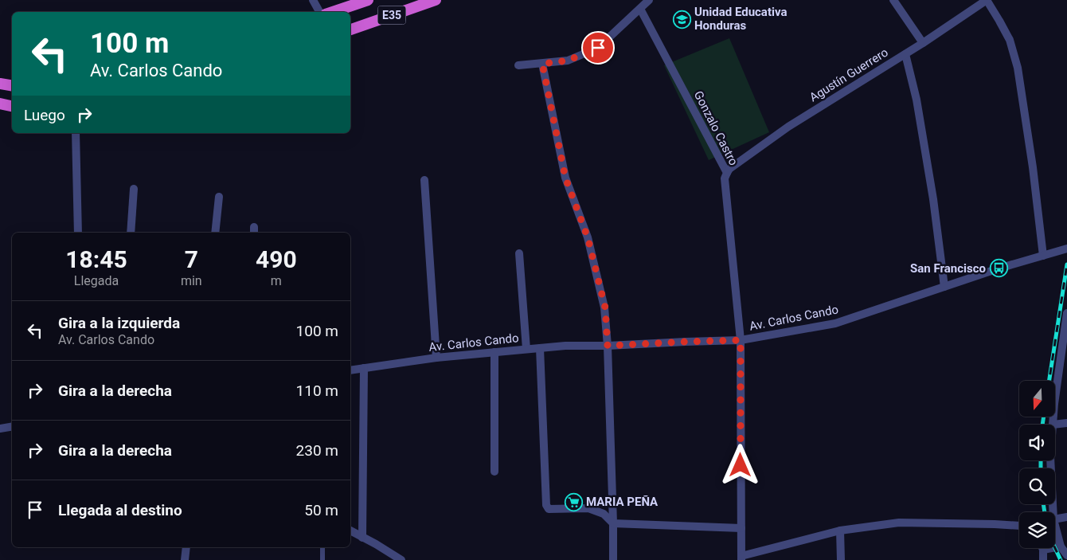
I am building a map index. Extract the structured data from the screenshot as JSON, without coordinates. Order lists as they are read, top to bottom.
{
  "streets": {
    "highway": ["E35"],
    "street": ["Agustín Guerrero", "Gonzalo Castro", "Av. Carlos Cando"]
  },
  "crossings": [
    ["Agustín Guerrero", "Gonzalo Castro"],
    ["Gonzalo Castro", "Av. Carlos Cando"]
  ],
  "places": {
    "school or university": ["Unidad Educativa Honduras"],
    "bus stop": ["San Francisco"],
    "supermarket": ["MARIA PEÑA"]
  },
  "north": "bottom",
  "page": {
    "turn": ["100 m", "Av. Carlos Cando"],
    "then": "Luego",
    "eta": [
      "18:45",
      "Llegada",
      "7",
      "min",
      "490",
      "m"
    ],
    "list": [
      {
        "name": "Gira a la izquierda",
        "note": "Av. Carlos Cando",
        "value": "100 m"
      },
      {
        "name": "Gira a la derecha",
        "value": "110 m"
      },
      {
        "name": "Gira a la derecha",
        "value": "230 m"
      },
      {
        "name": "Llegada al destino",
        "value": "50 m"
      }
    ]
  }
}
